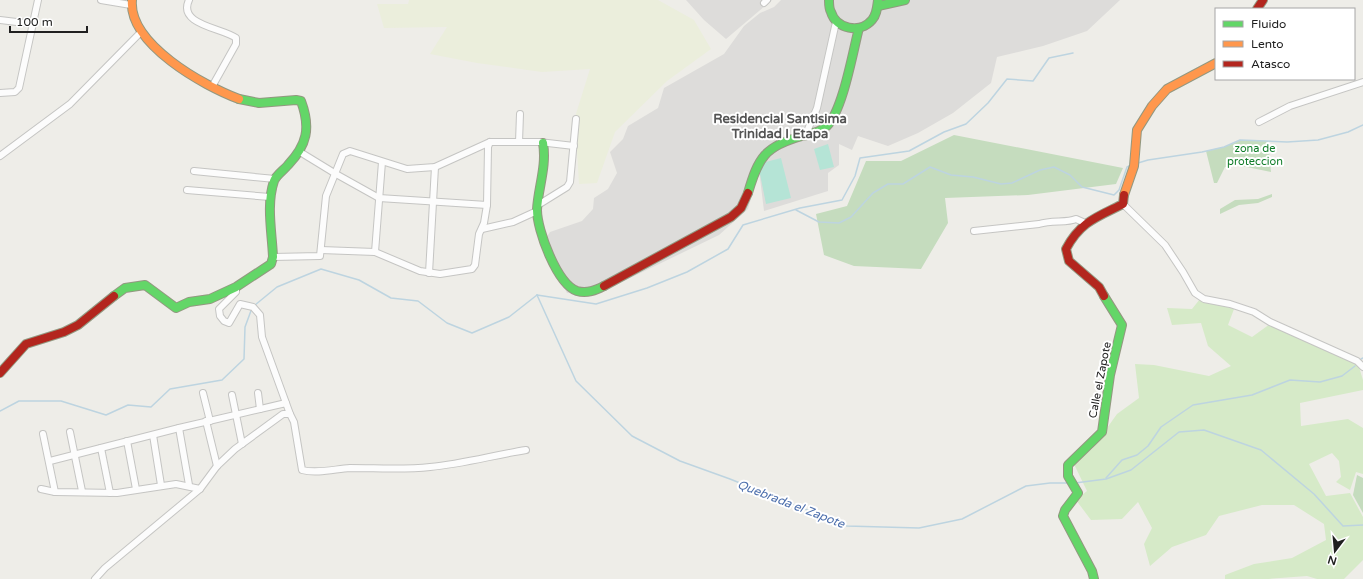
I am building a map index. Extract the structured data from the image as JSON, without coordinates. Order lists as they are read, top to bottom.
{
  "streets": {
    "street": ["Calle el Zapote"]
  },
  "districts": ["Residencial Santisima Trinidad I Etapa"],
  "water": ["Quebrada el Zapote"],
  "parks": ["zona de proteccion"],
  "legend": ["Fluido", "Lento", "Atasco"],
  "scale_bar": "100 m",
  "north": "bottom"
}
